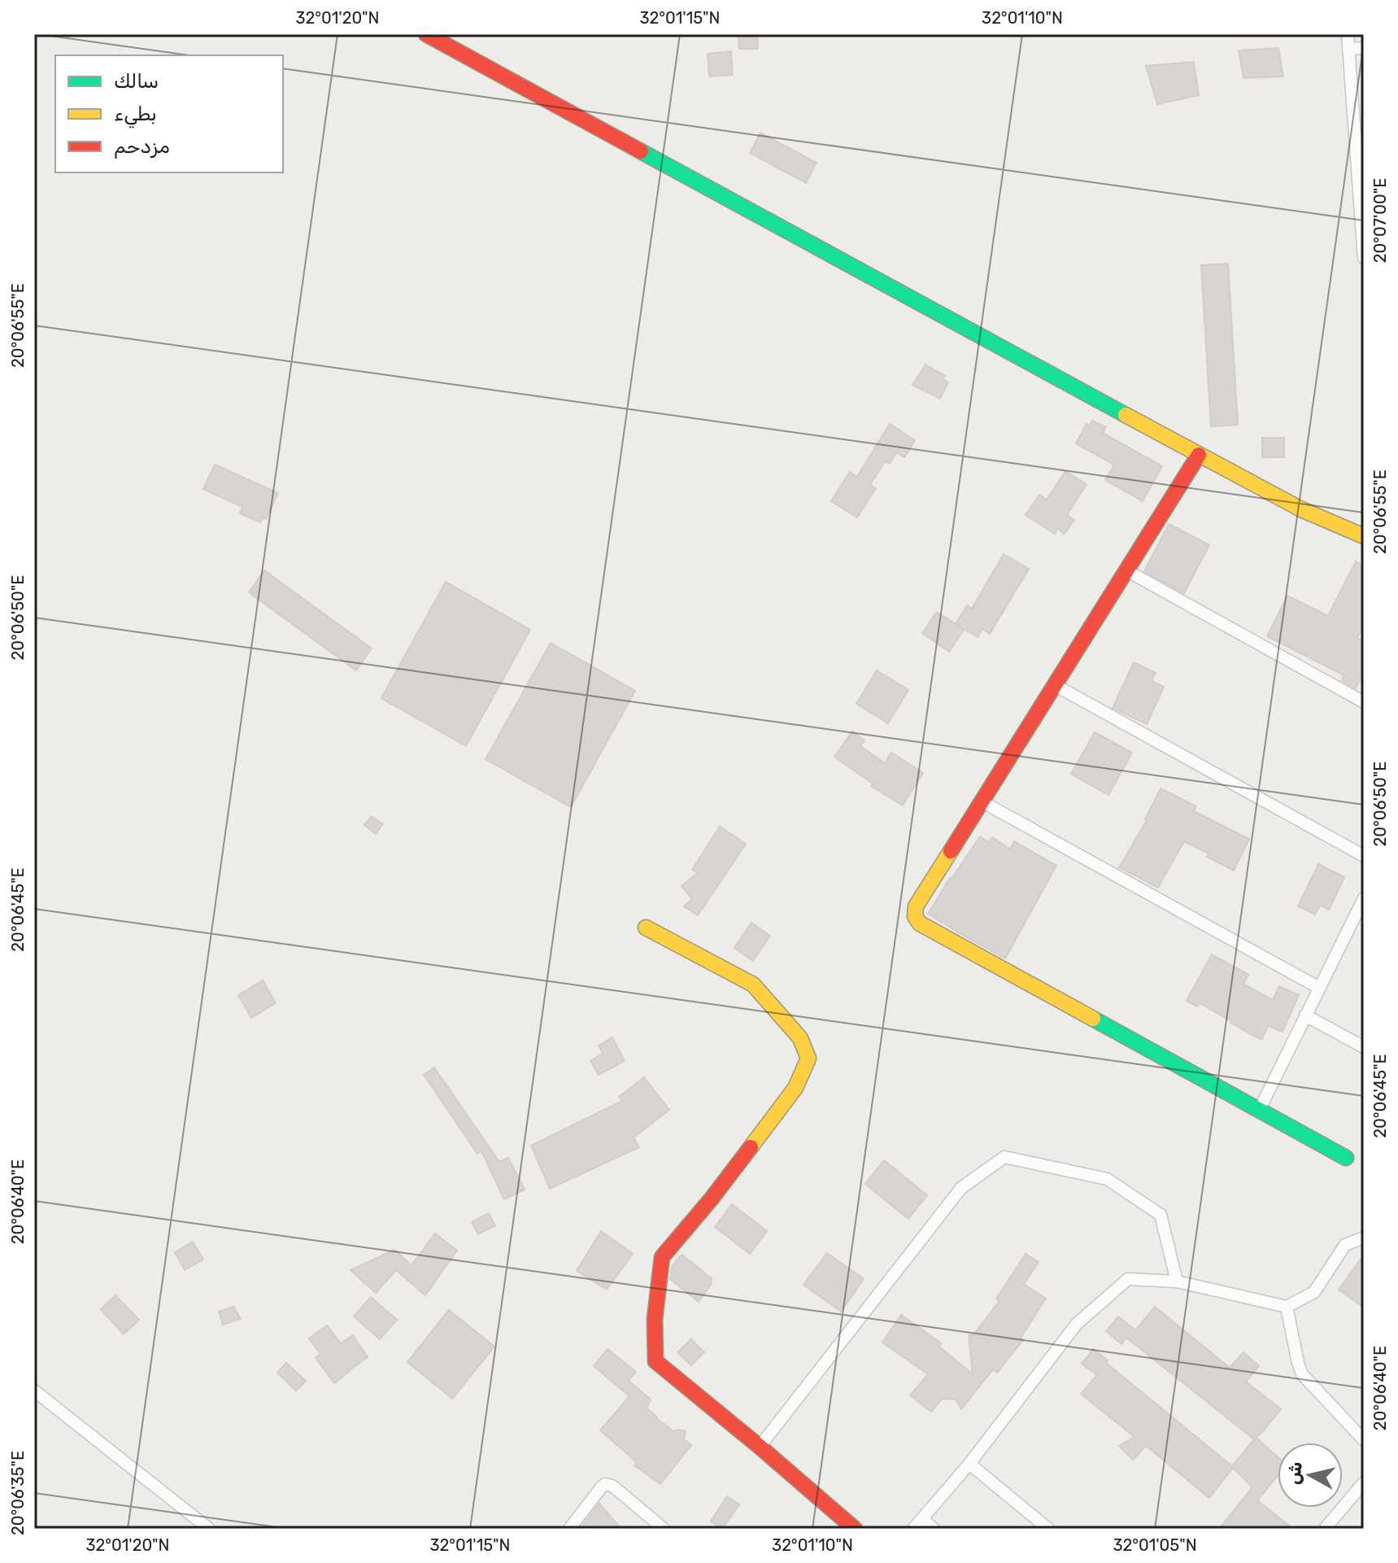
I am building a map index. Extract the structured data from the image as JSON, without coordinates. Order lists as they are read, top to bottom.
{
  "legend": ["سالك", "بطيء", "مزدحم"],
  "north": "left",
  "coordinates": [
    "32°01'20\"N",
    "32°01'15\"N",
    "32°01'10\"N",
    "20°07'00\"E",
    "20°06'55\"E",
    "20°06'50\"E",
    "20°06'45\"E",
    "20°06'40\"E",
    "20°06'35\"E",
    "32°01'05\"N"
  ]
}
